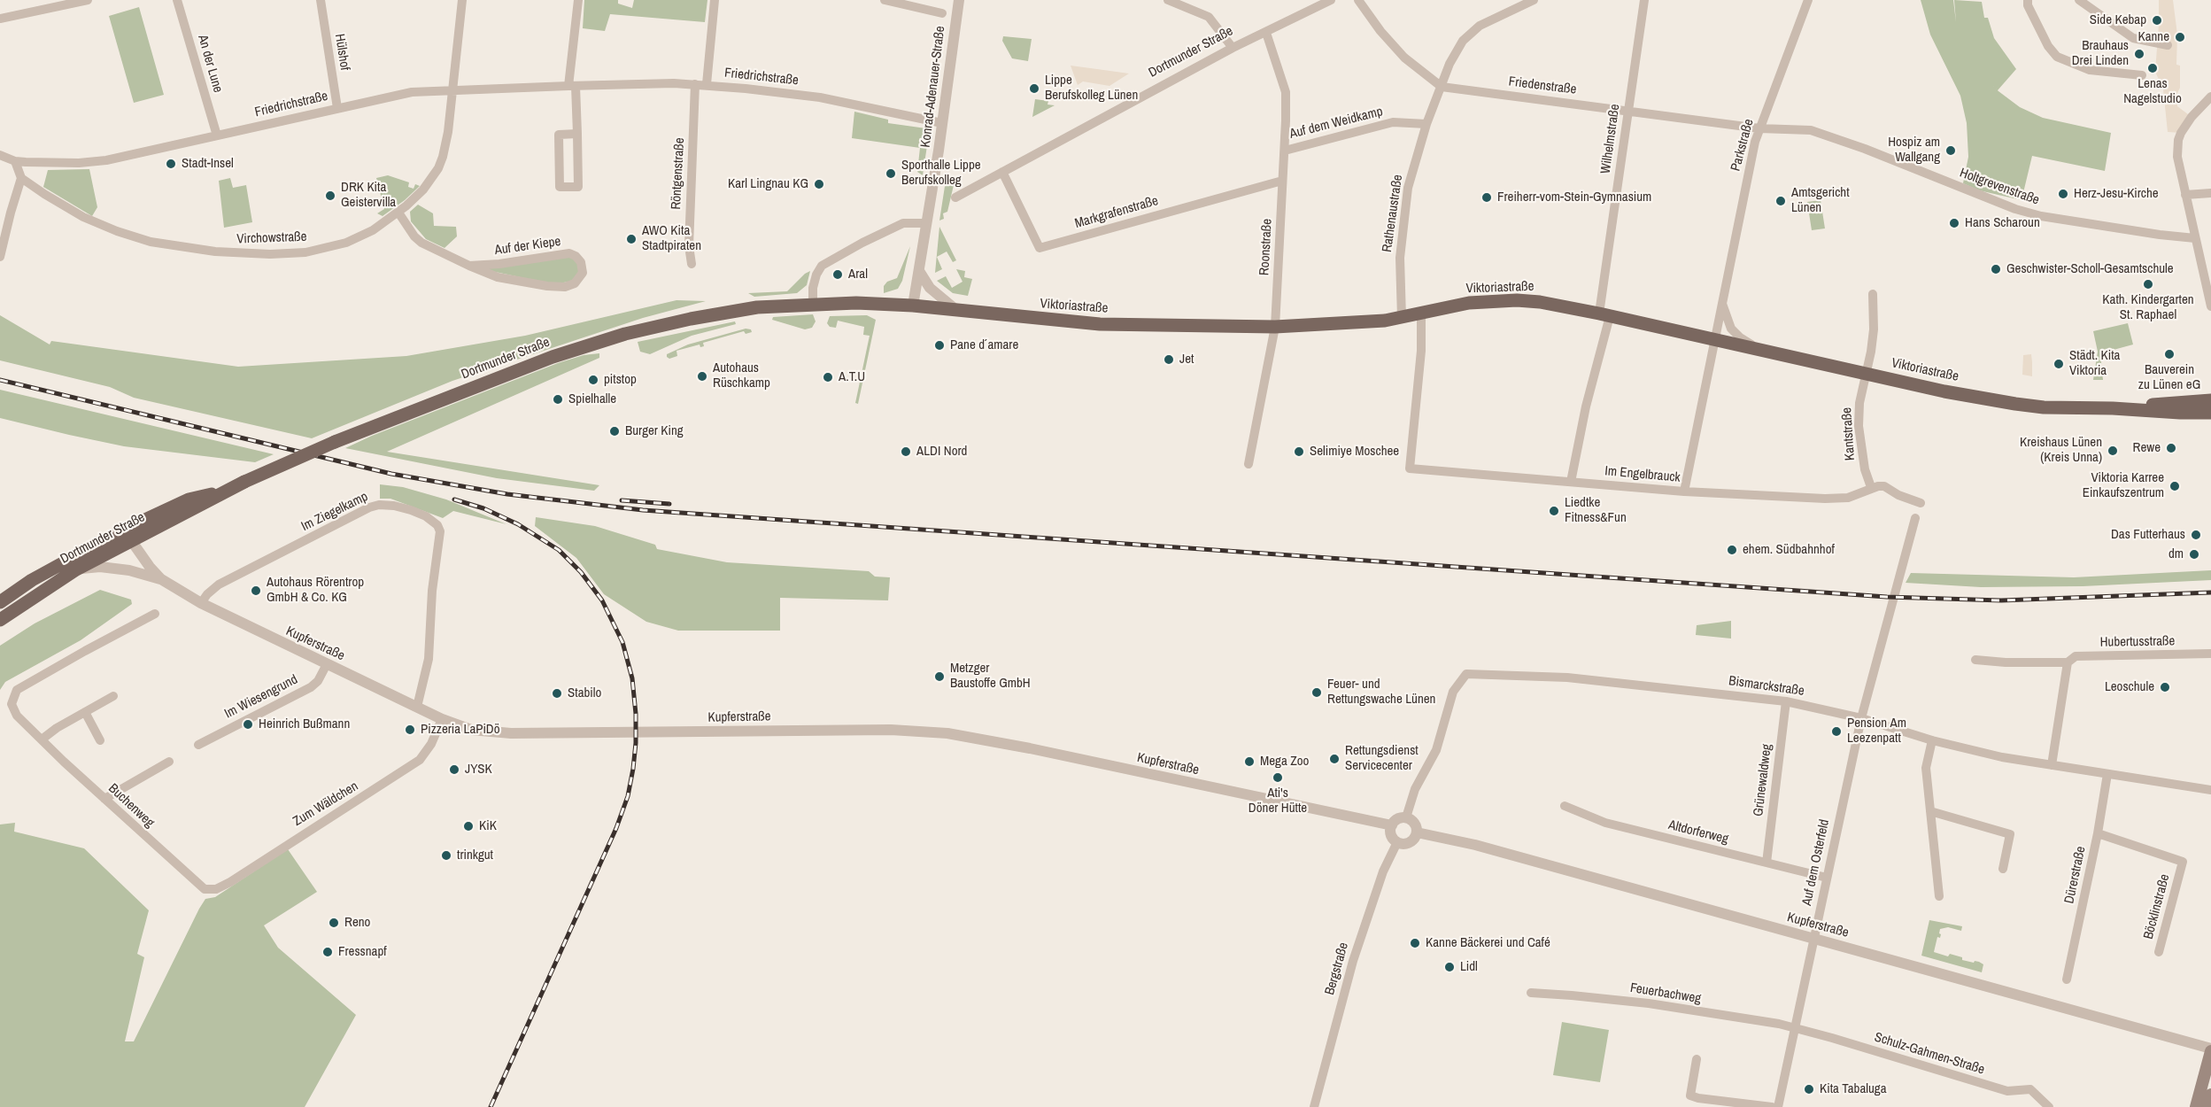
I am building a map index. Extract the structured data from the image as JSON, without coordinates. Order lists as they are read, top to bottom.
{
  "streets": {
    "main road": ["Dortmunder Straße", "Viktoriastraße"],
    "street": [
      "Hülshof",
      "An der Lune",
      "Friedrichstraße",
      "Friedenstraße",
      "Konrad-Adenauer-Straße",
      "Auf dem Weidkamp",
      "Wilhelmstraße",
      "Parkstraße",
      "Röntgenstraße",
      "Holtgrevenstraße",
      "Markgrafenstraße",
      "Rathenaustraße",
      "Virchowstraße",
      "Auf der Kiepe",
      "Roonstraße",
      "Kantstraße",
      "Im Engelbrauck",
      "Im Ziegelkamp",
      "Hubertusstraße",
      "Kupferstraße",
      "Bismarckstraße",
      "Im Wiesengrund",
      "Grünewaldweg",
      "Zum Wäldchen",
      "Buchenweg",
      "Altdorferweg",
      "Auf dem Osterfeld",
      "Dürerstraße",
      "Böcklinstraße",
      "Bergstraße",
      "Feuerbachweg",
      "Schulz-Gahmen-Straße"
    ]
  },
  "crossings": [
    ["Hülshof", "Friedrichstraße"],
    ["Dortmunder Straße", "Konrad-Adenauer-Straße"],
    ["Dortmunder Straße", "Markgrafenstraße"],
    ["Dortmunder Straße", "Roonstraße"],
    ["Dortmunder Straße", "Viktoriastraße"],
    ["Dortmunder Straße", "Kupferstraße"],
    ["An der Lune", "Friedrichstraße"],
    ["Friedrichstraße", "Konrad-Adenauer-Straße"],
    ["Friedrichstraße", "Röntgenstraße"],
    ["Friedrichstraße", "Virchowstraße"],
    ["Friedenstraße", "Wilhelmstraße"],
    ["Friedenstraße", "Parkstraße"],
    ["Friedenstraße", "Holtgrevenstraße"],
    ["Friedenstraße", "Rathenaustraße"],
    ["Konrad-Adenauer-Straße", "Viktoriastraße"],
    ["Auf dem Weidkamp", "Rathenaustraße"],
    ["Auf dem Weidkamp", "Roonstraße"],
    ["Wilhelmstraße", "Viktoriastraße"],
    ["Wilhelmstraße", "Im Engelbrauck"],
    ["Parkstraße", "Viktoriastraße"],
    ["Parkstraße", "Im Engelbrauck"],
    ["Markgrafenstraße", "Roonstraße"],
    ["Rathenaustraße", "Viktoriastraße"],
    ["Virchowstraße", "Auf der Kiepe"],
    ["Roonstraße", "Viktoriastraße"],
    ["Viktoriastraße", "Kantstraße"],
    ["Viktoriastraße", "Im Engelbrauck"],
    ["Kantstraße", "Im Engelbrauck"],
    ["Im Ziegelkamp", "Kupferstraße"],
    ["Kupferstraße", "Bismarckstraße"],
    ["Kupferstraße", "Im Wiesengrund"],
    ["Kupferstraße", "Zum Wäldchen"],
    ["Kupferstraße", "Auf dem Osterfeld"],
    ["Kupferstraße", "Bergstraße"],
    ["Bismarckstraße", "Grünewaldweg"],
    ["Bismarckstraße", "Auf dem Osterfeld"],
    ["Bismarckstraße", "Dürerstraße"],
    ["Bismarckstraße", "Bergstraße"],
    ["Grünewaldweg", "Altdorferweg"],
    ["Zum Wäldchen", "Buchenweg"],
    ["Altdorferweg", "Auf dem Osterfeld"],
    ["Auf dem Osterfeld", "Feuerbachweg"],
    ["Auf dem Osterfeld", "Schulz-Gahmen-Straße"],
    ["Dürerstraße", "Böcklinstraße"],
    ["Feuerbachweg", "Schulz-Gahmen-Straße"]
  ],
  "places": [
    "Side Kebap",
    "Kanne",
    "Brauhaus Drei Linden",
    "Lenas Nagelstudio",
    "Lippe Berufskolleg Lünen",
    "Hospiz am Wallgang",
    "Stadt-Insel",
    "Sporthalle Lippe Berufskolleg",
    "Karl Lingnau KG",
    "Herz-Jesu-Kirche",
    "DRK Kita Geistervilla",
    "Freiherr-vom-Stein-Gymnasium",
    "Amtsgericht Lünen",
    "Hans Scharoun",
    "AWO Kita Stadtpiraten",
    "Geschwister-Scholl-Gesamtschule",
    "Aral",
    "Kath. Kindergarten St. Raphael",
    "Pane d´ amare",
    "Bauverein zu Lünen eG",
    "Jet",
    "Städt. Kita Viktoria",
    "Autohaus Rüschkamp",
    "A.T.U",
    "pitstop",
    "Spielhalle",
    "Burger King",
    "Rewe",
    "Kreishaus Lünen (Kreis Unna)",
    "ALDI Nord",
    "Selimiye Moschee",
    "Viktoria Karree Einkaufszentrum",
    "Liedtke Fitness&Fun",
    "Das Futterhaus",
    "ehem. Südbahnhof",
    "dm",
    "Autohaus Rörentrop GmbH & Co. KG",
    "Metzger Baustoffe GmbH",
    "Leoschule",
    "Feuer- und Rettungswache Lünen",
    "Stabilo",
    "Heinrich Bußmann",
    "Pizzeria LaPiDö",
    "Pension Am Leezenpatt",
    "Rettungsdienst Servicecenter",
    "Mega Zoo",
    "JYSK",
    "Ati's Döner Hütte",
    "KiK",
    "trinkgut",
    "Reno",
    "Kanne Bäckerei und Café",
    "Fressnapf",
    "Lidl",
    "Kita Tabaluga"
  ]
}
